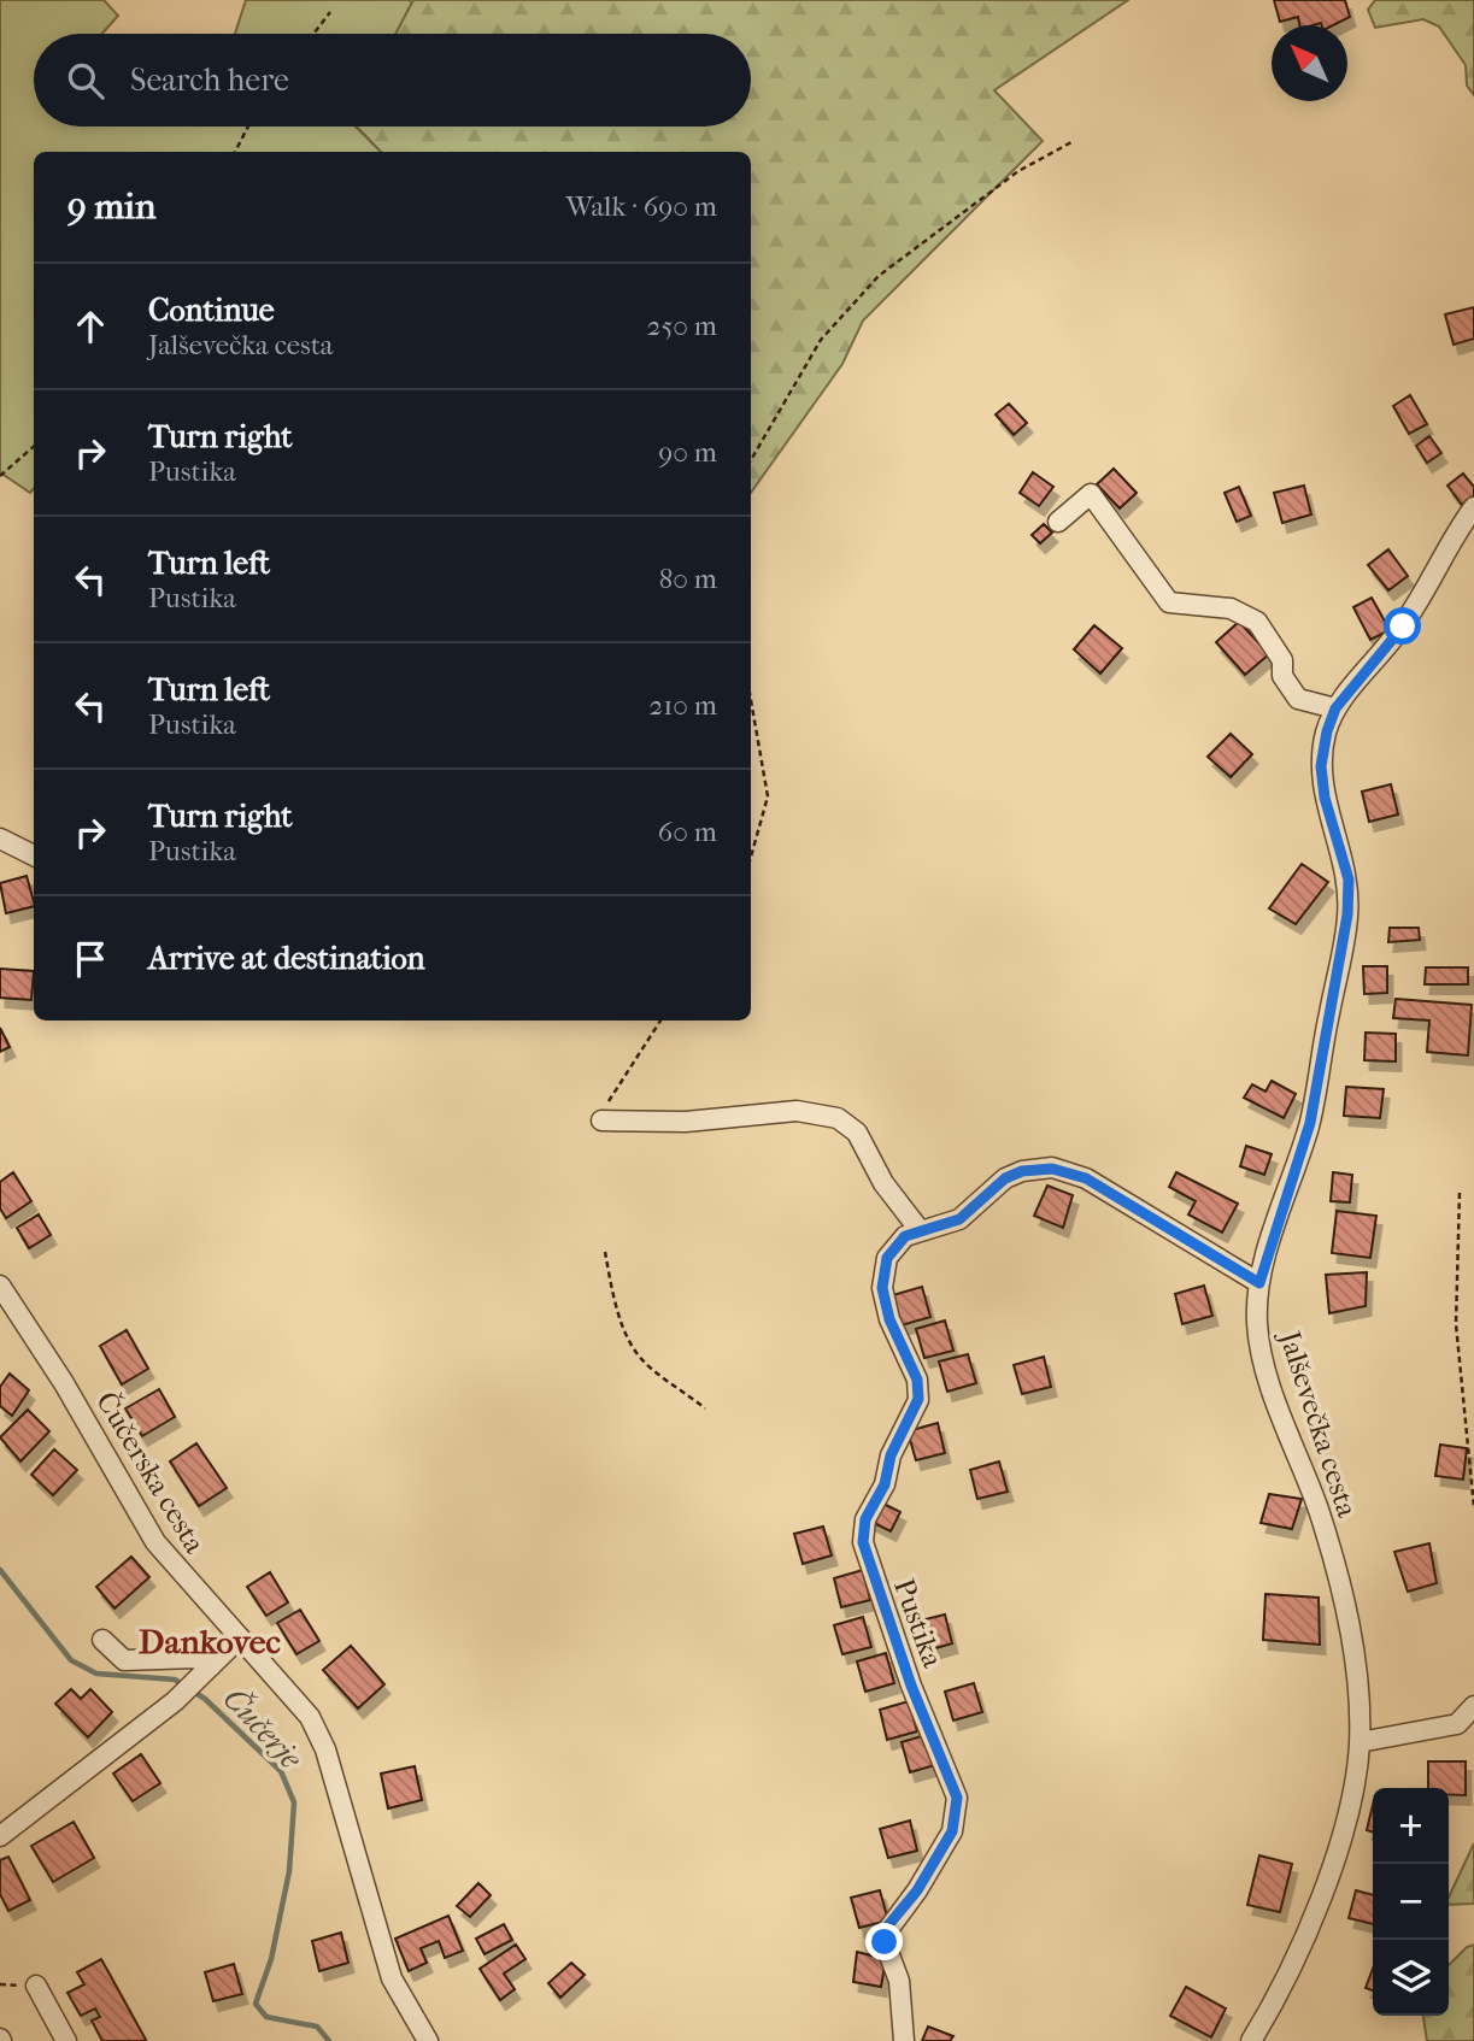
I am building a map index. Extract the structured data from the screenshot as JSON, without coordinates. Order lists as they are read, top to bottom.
{
  "streets": {
    "street": ["Jalševečka cesta", "Čučerska cesta", "Pustika"]
  },
  "crossings": [
    ["Jalševečka cesta", "Pustika"]
  ],
  "districts": ["Dankovec"],
  "water": ["Čučerje"],
  "north": "top left",
  "page": {
    "search": "Search here",
    "heading": ["9 min", "Walk · 690 m"],
    "list": [
      ["Continue", "Jalševečka cesta", "250 m"],
      ["Turn right", "Pustika", "90 m"],
      ["Turn left", "Pustika", "80 m"],
      ["Turn left", "Pustika", "210 m"],
      ["Turn right", "Pustika", "60 m"],
      "Arrive at destination"
    ],
    "map_buttons": ["+", "−"]
  }
}
